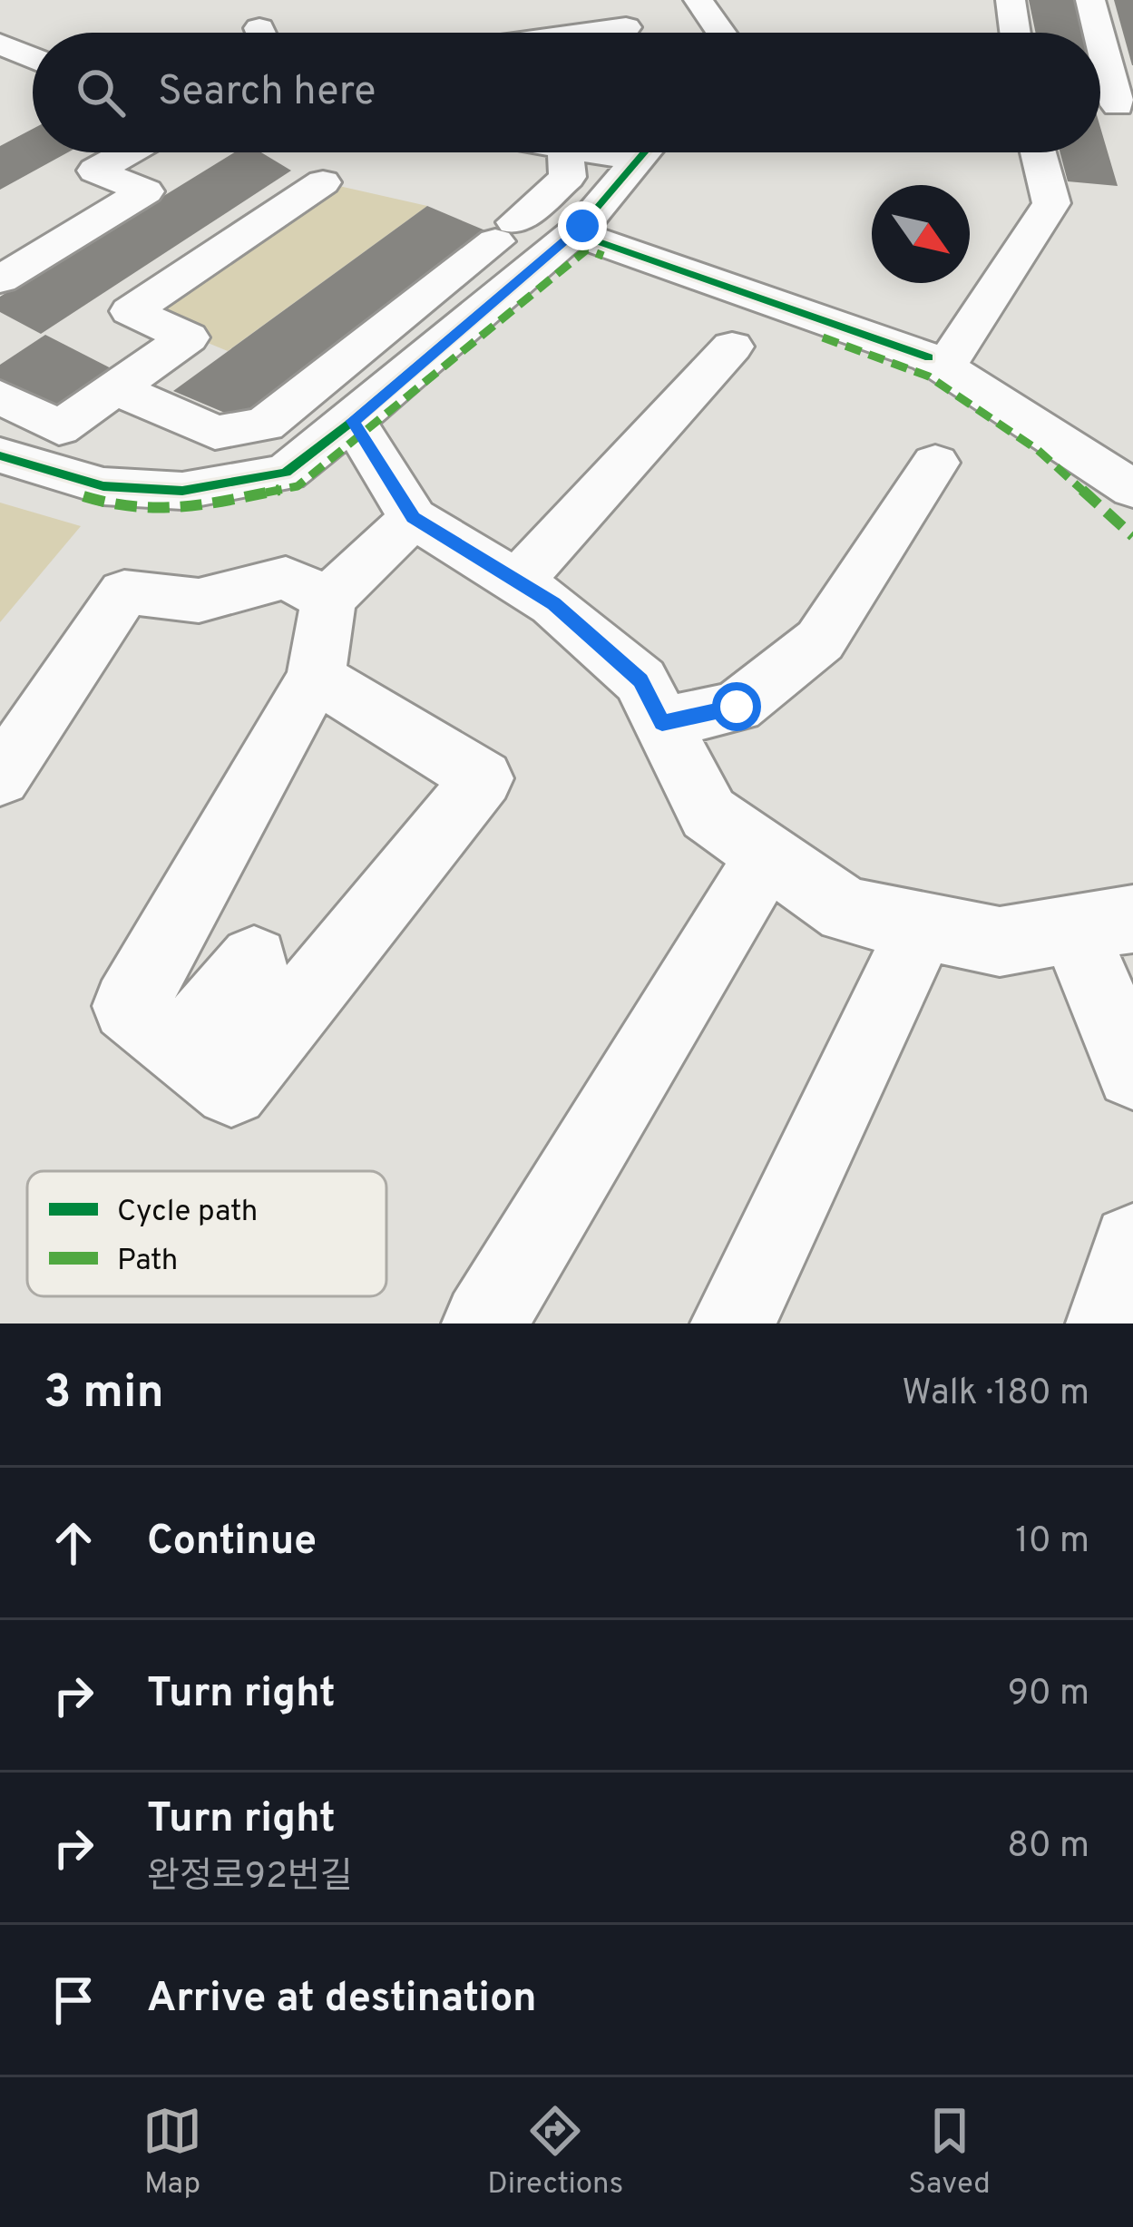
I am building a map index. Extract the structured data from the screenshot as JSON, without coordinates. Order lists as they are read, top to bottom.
{
  "legend": ["Cycle path", "Path"],
  "north": "bottom right",
  "page": {
    "search": "Search here",
    "heading": ["3 min", "Walk · 180 m"],
    "list": [
      ["Continue", "10 m"],
      ["Turn right", "90 m"],
      ["Turn right", "완정로92번길", "80 m"],
      "Arrive at destination"
    ],
    "nav": ["Map", "Directions", "Saved"]
  }
}
